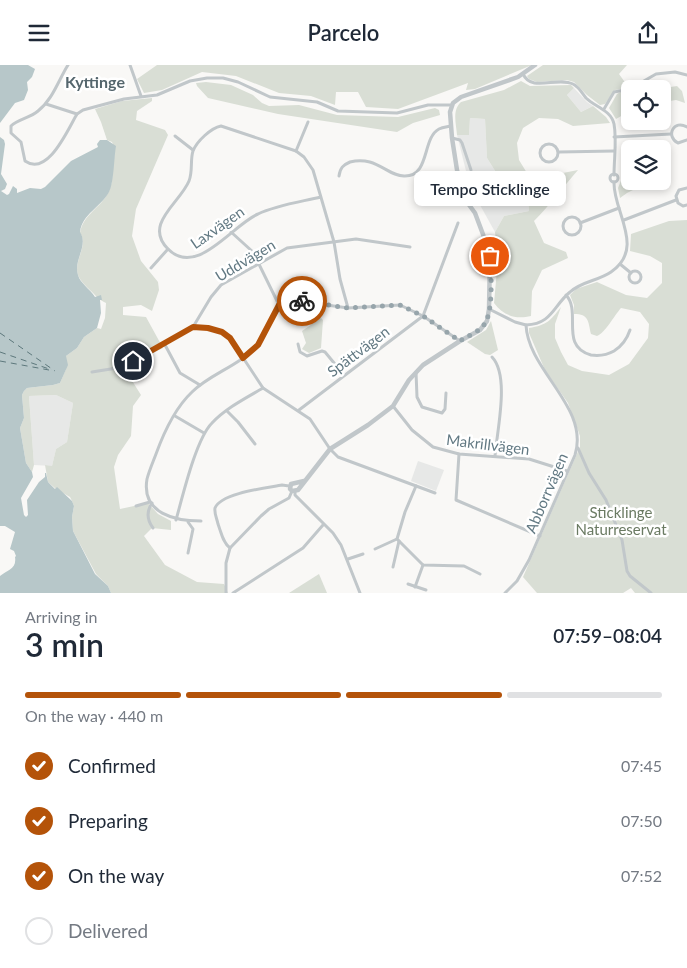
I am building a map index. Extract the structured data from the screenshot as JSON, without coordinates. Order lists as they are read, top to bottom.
{
  "streets": {
    "street": [
      "Laxvägen",
      "Uddvägen",
      "Spättvägen",
      "Makrillvägen",
      "Abborrvägen"
    ]
  },
  "crossings": [
    ["Makrillvägen", "Abborrvägen"]
  ],
  "districts": ["Kyttinge"],
  "parks": ["Sticklinge Naturreservat"],
  "places": ["Tempo Sticklinge"],
  "page": {
    "header": "Parcelo",
    "bubble": "Tempo Sticklinge",
    "heading": ["3 min", "Arriving in", "07:59–08:04"],
    "bar": "On the way · 440 m",
    "list": [
      ["Confirmed", "07:45"],
      ["Preparing", "07:50"],
      ["On the way", "07:52"],
      "Delivered"
    ]
  }
}
